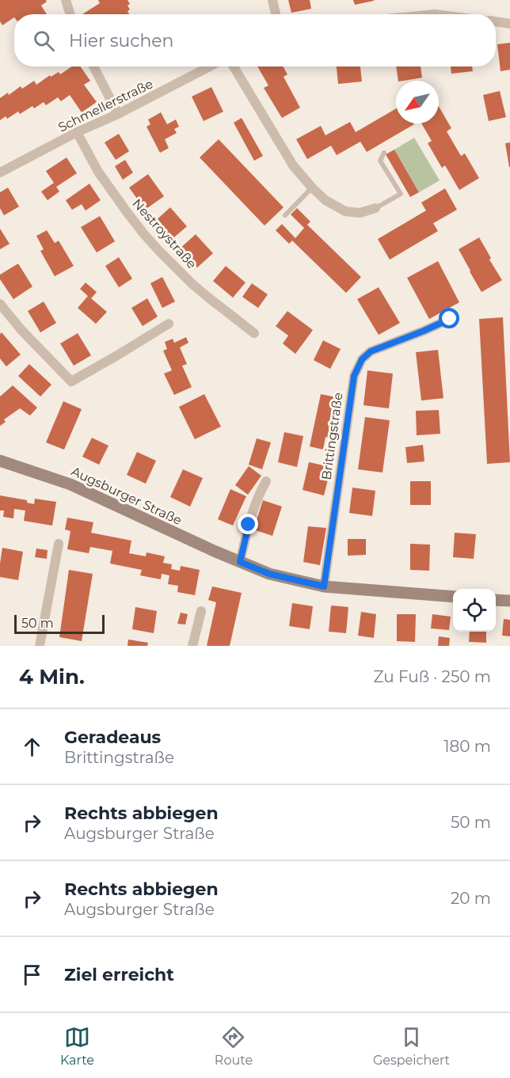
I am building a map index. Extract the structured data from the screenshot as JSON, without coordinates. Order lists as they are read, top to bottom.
{
  "streets": {
    "street": [
      "Schmellerstraße",
      "Nestroystraße",
      "Brittingstraße",
      "Augsburger Straße"
    ]
  },
  "crossings": [
    ["Schmellerstraße", "Nestroystraße"],
    ["Brittingstraße", "Augsburger Straße"]
  ],
  "scale_bar": "50 m",
  "north": "bottom left",
  "page": {
    "search": "Hier suchen",
    "scale": "50 m",
    "heading": ["4 Min.", "Zu Fuß · 250 m"],
    "list": [
      ["Geradeaus", "Brittingstraße", "180 m"],
      ["Rechts abbiegen", "Augsburger Straße", "50 m"],
      ["Rechts abbiegen", "Augsburger Straße", "20 m"],
      "Ziel erreicht"
    ],
    "nav": ["Karte", "Route", "Gespeichert"]
  }
}
